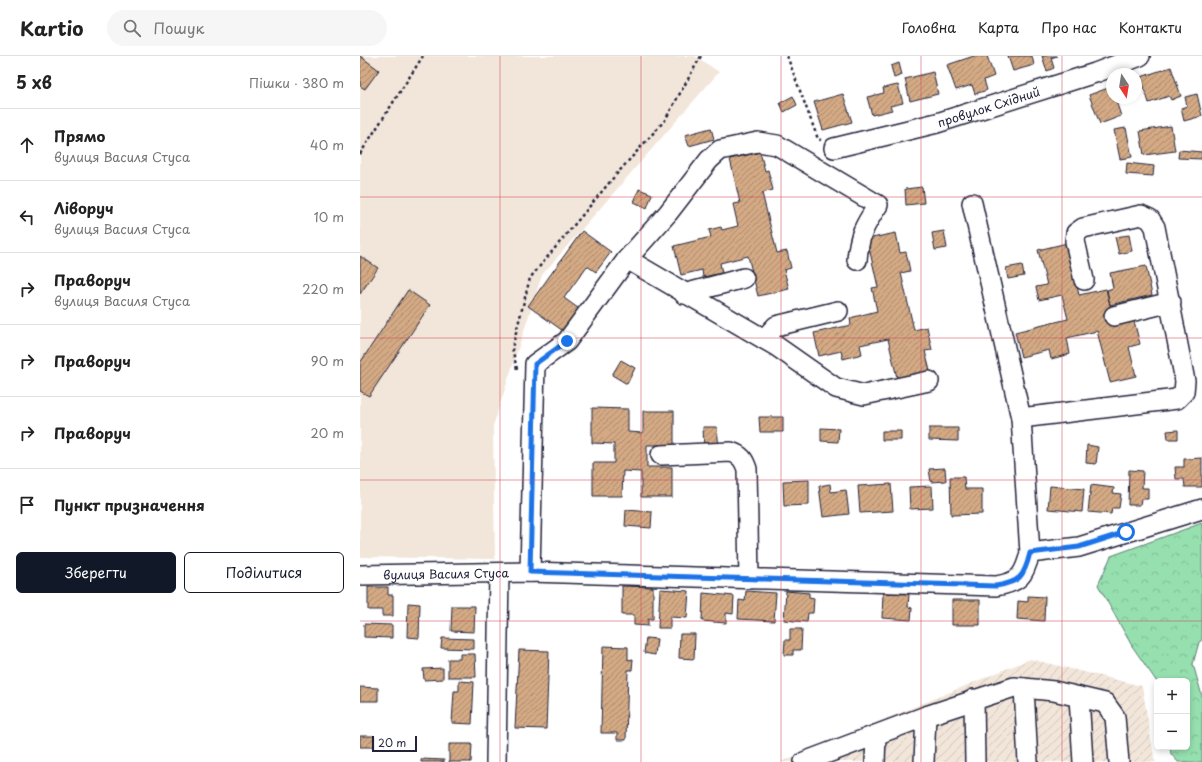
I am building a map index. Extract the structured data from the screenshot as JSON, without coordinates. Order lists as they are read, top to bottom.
{
  "streets": {
    "street": ["провулок Східний", "вулиця Василя Стуса"]
  },
  "scale_bar": "20 m",
  "north": "bottom",
  "page": {
    "header": "Kartio",
    "search": "Пошук",
    "nav": [
      "Головна",
      "Карта",
      "Про нас",
      "Контакти"
    ],
    "heading": ["5 хв", "Пішки · 380 m"],
    "list": [
      ["Прямо", "вулиця Василя Стуса", "40 m"],
      ["Ліворуч", "вулиця Василя Стуса", "10 m"],
      ["Праворуч", "вулиця Василя Стуса", "220 m"],
      ["Праворуч", "90 m"],
      ["Праворуч", "20 m"],
      "Пункт призначення"
    ],
    "buttons": ["Зберегти", "Поділитися"],
    "map_buttons": ["+", "−"],
    "scale": "20 m"
  }
}
